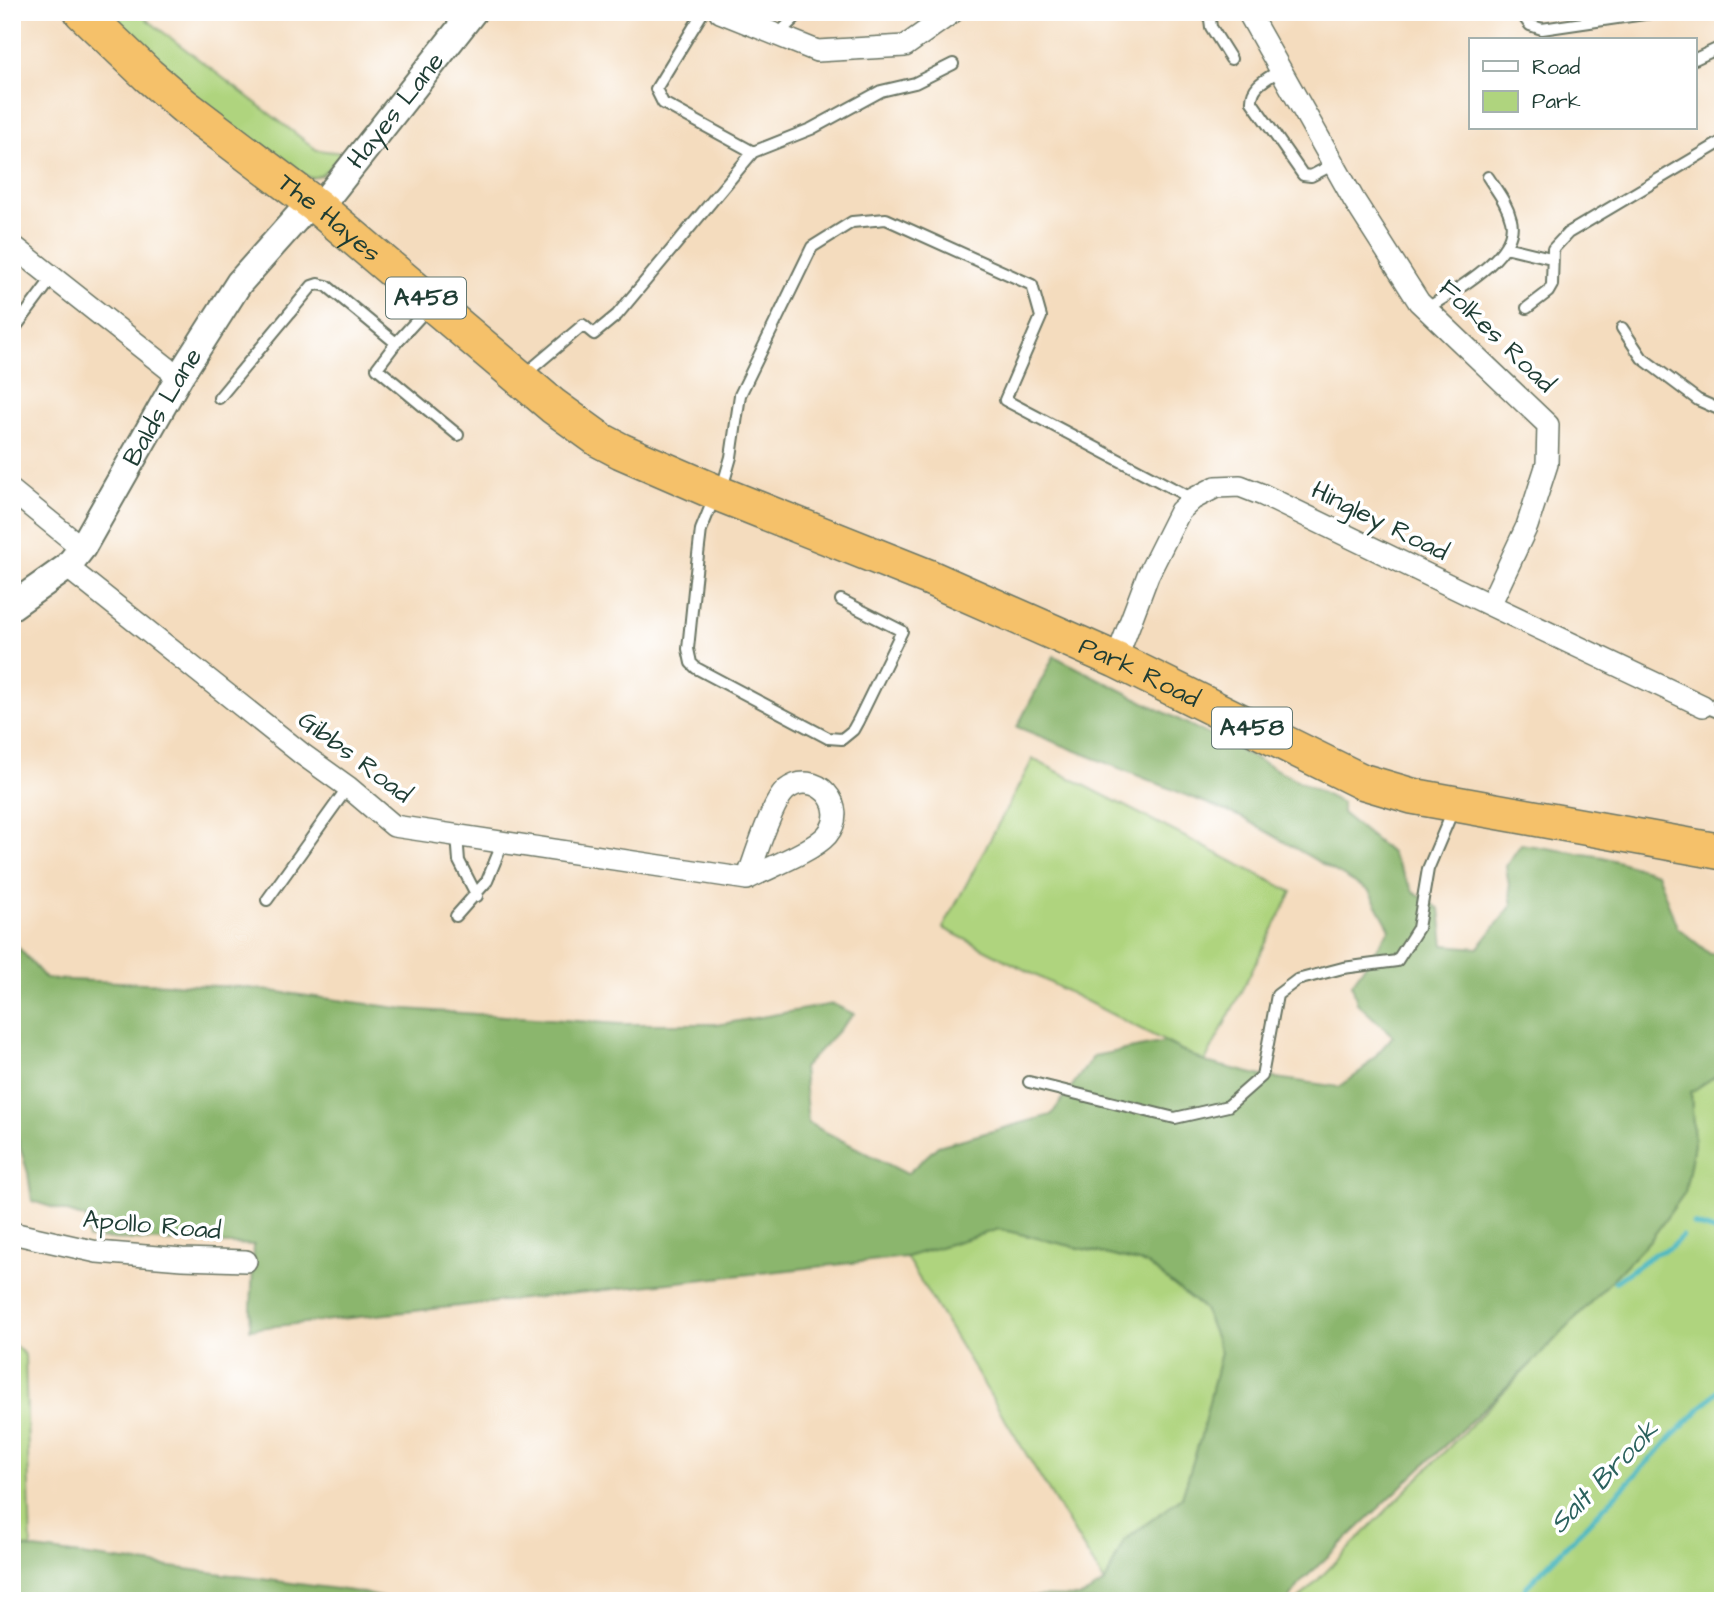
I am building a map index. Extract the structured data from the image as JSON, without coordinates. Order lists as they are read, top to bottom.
{
  "streets": {
    "highway": ["The Hayes", "A458", "Park Road"],
    "street": [
      "Hayes Lane",
      "Folkes Road",
      "Balds Lane",
      "Hingley Road",
      "Gibbs Road",
      "Apollo Road"
    ]
  },
  "crossings": [
    ["Hayes Lane", "The Hayes"],
    ["Hayes Lane", "Balds Lane"],
    ["The Hayes", "Balds Lane"],
    ["The Hayes", "Park Road"],
    ["Folkes Road", "Hingley Road"],
    ["Balds Lane", "Gibbs Road"]
  ],
  "water": ["Salt Brook"],
  "legend": ["Road", "Park"]
}
